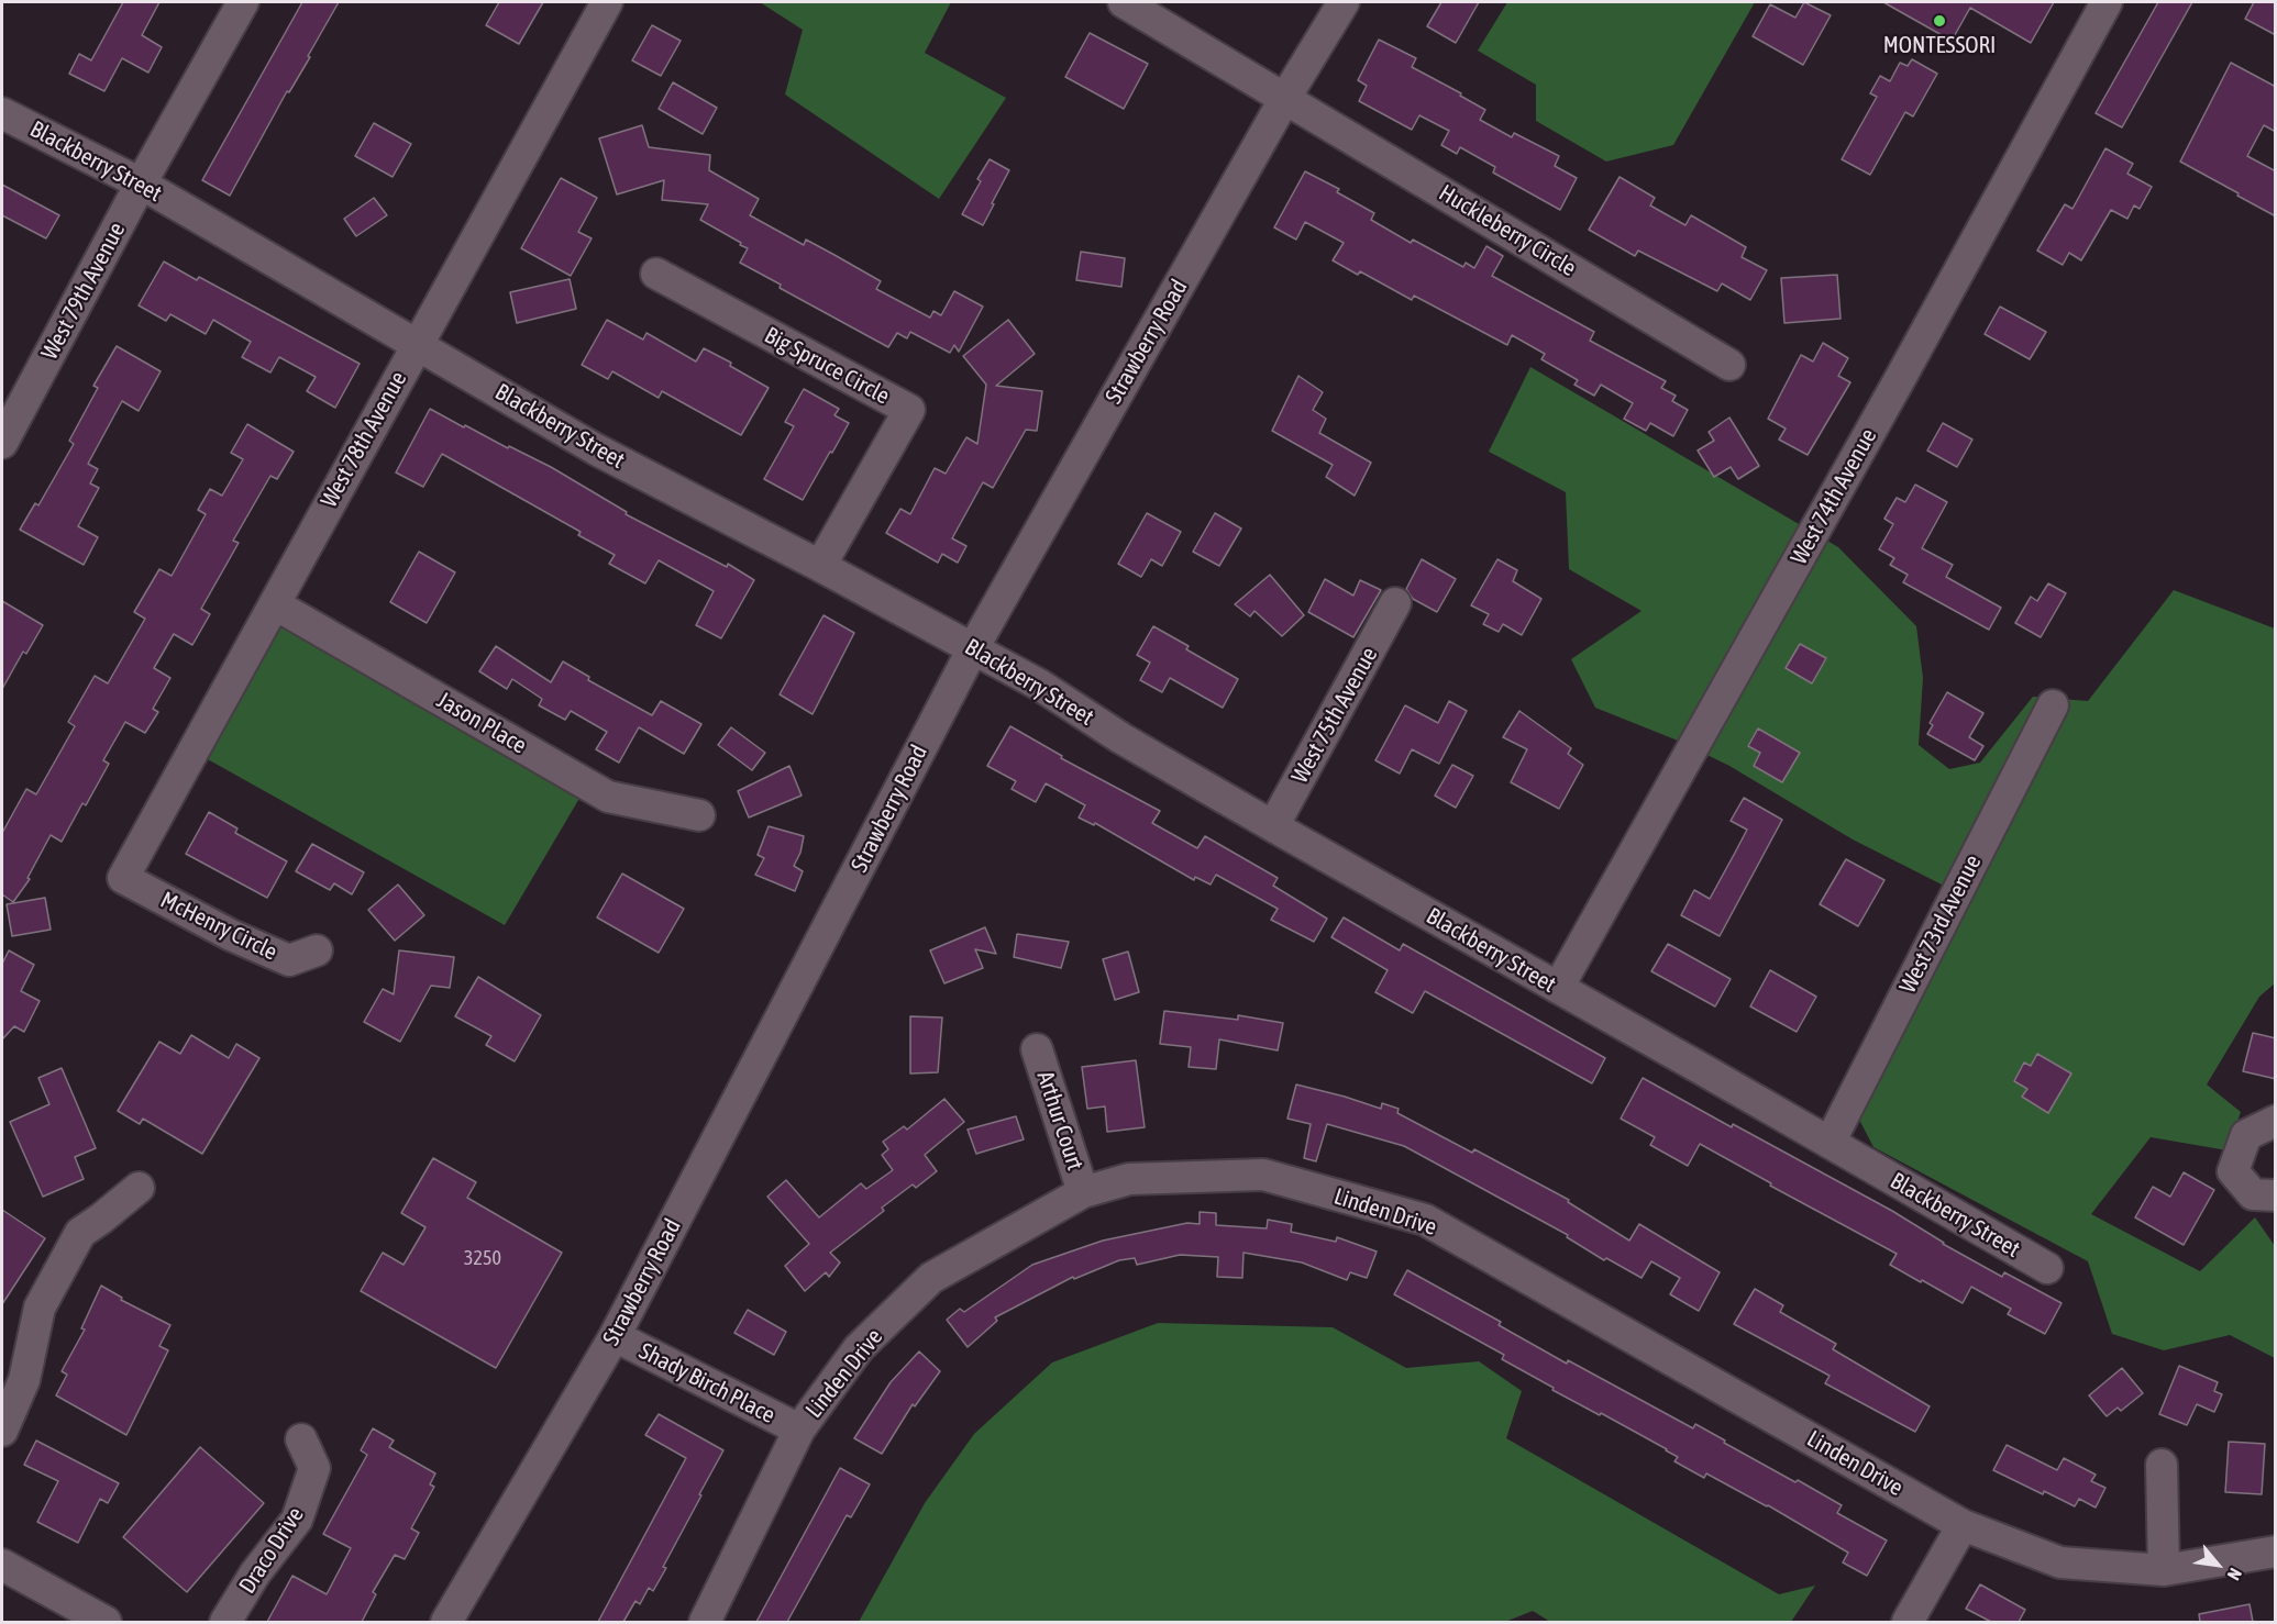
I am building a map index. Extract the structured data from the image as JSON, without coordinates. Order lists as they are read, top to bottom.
{
  "streets": {
    "street": [
      "Blackberry Street",
      "Huckleberry Circle",
      "West 79th Avenue",
      "Strawberry Road",
      "Big Spruce Circle",
      "West 78th Avenue",
      "West 74th Avenue",
      "West 75th Avenue",
      "Jason Place",
      "West 73rd Avenue",
      "McHenry Circle",
      "Arthur Court",
      "Linden Drive",
      "Shady Birch Place",
      "Draco Drive"
    ]
  },
  "crossings": [
    ["Blackberry Street", "West 79th Avenue"],
    ["Blackberry Street", "Strawberry Road"],
    ["Blackberry Street", "Big Spruce Circle"],
    ["Blackberry Street", "West 78th Avenue"],
    ["Blackberry Street", "West 74th Avenue"],
    ["Blackberry Street", "West 75th Avenue"],
    ["Blackberry Street", "West 73rd Avenue"],
    ["Huckleberry Circle", "Strawberry Road"],
    ["Strawberry Road", "Shady Birch Place"],
    ["West 78th Avenue", "Jason Place"],
    ["West 78th Avenue", "McHenry Circle"],
    ["Arthur Court", "Linden Drive"],
    ["Linden Drive", "Shady Birch Place"]
  ],
  "places": ["MONTESSORI"],
  "house_numbers": ["3250"],
  "north": "bottom right"
}
